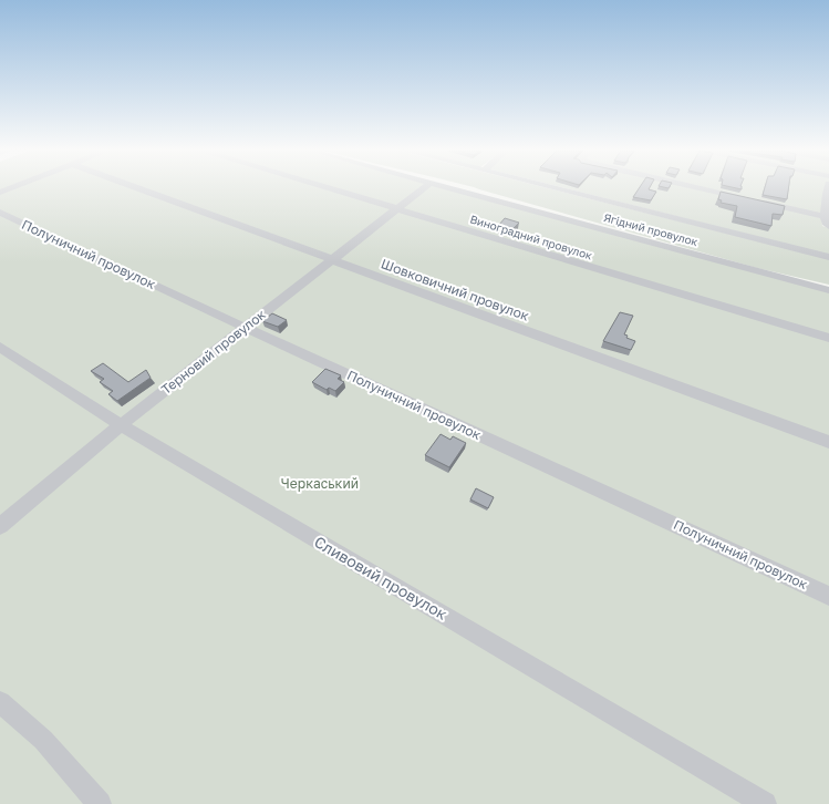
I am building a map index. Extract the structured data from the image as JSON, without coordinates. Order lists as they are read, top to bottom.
{
  "streets": {
    "street": [
      "Ягідний провулок",
      "Виноградний провулок",
      "Полуничний провулок",
      "Шовковичний провулок",
      "Терновий провулок",
      "Сливовий провулок"
    ]
  },
  "crossings": [
    ["Виноградний провулок", "Терновий провулок"],
    ["Полуничний провулок", "Терновий провулок"],
    ["Шовковичний провулок", "Терновий провулок"],
    ["Терновий провулок", "Сливовий провулок"]
  ],
  "parks": ["Черкаський"]
}
